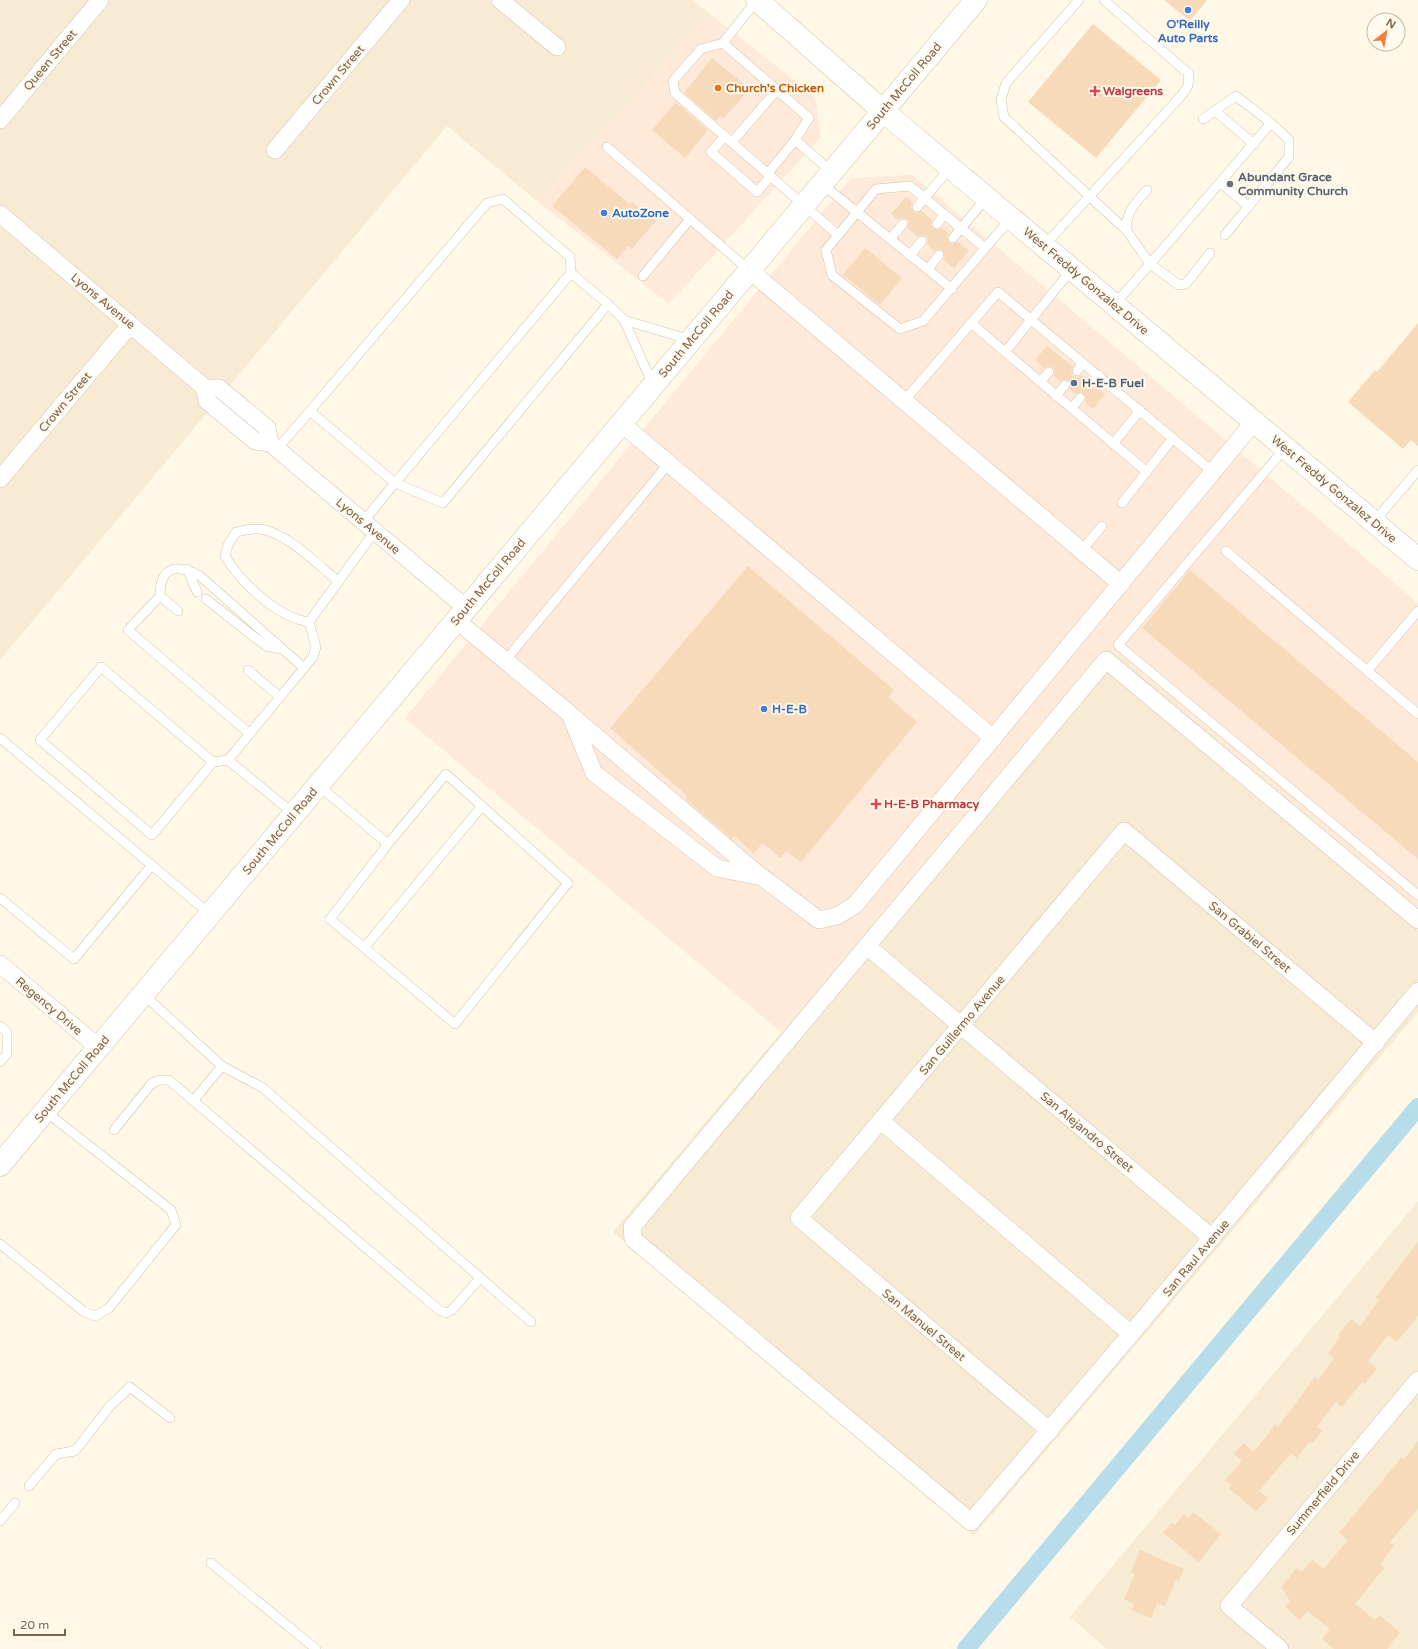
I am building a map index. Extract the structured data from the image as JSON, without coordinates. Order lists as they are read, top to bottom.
{
  "streets": {
    "main road": ["South McColl Road", "West Freddy Gonzalez Drive"],
    "street": [
      "Queen Street",
      "Crown Street",
      "Lyons Avenue",
      "San Grabiel Street",
      "Regency Drive",
      "San Guillermo Avenue",
      "San Alejandro Street",
      "San Raul Avenue",
      "San Manuel Street",
      "Summerfield Drive"
    ]
  },
  "crossings": [
    ["Crown Street", "Lyons Avenue"],
    ["South McColl Road", "West Freddy Gonzalez Drive"],
    ["South McColl Road", "Lyons Avenue"],
    ["South McColl Road", "Regency Drive"],
    ["West Freddy Gonzalez Drive", "Lyons Avenue"],
    ["San Grabiel Street", "San Guillermo Avenue"],
    ["San Grabiel Street", "San Raul Avenue"],
    ["San Guillermo Avenue", "San Alejandro Street"],
    ["San Guillermo Avenue", "San Manuel Street"],
    ["San Alejandro Street", "San Raul Avenue"],
    ["San Raul Avenue", "San Manuel Street"]
  ],
  "places": {
    "other": [
      "O'Reilly Auto Parts",
      "Church's Chicken",
      "Abundant Grace Community Church",
      "AutoZone",
      "H-E-B Fuel",
      "H-E-B"
    ],
    "health": ["Walgreens", "H-E-B Pharmacy"]
  },
  "scale_bar": "20 m",
  "north": "top right"
}
